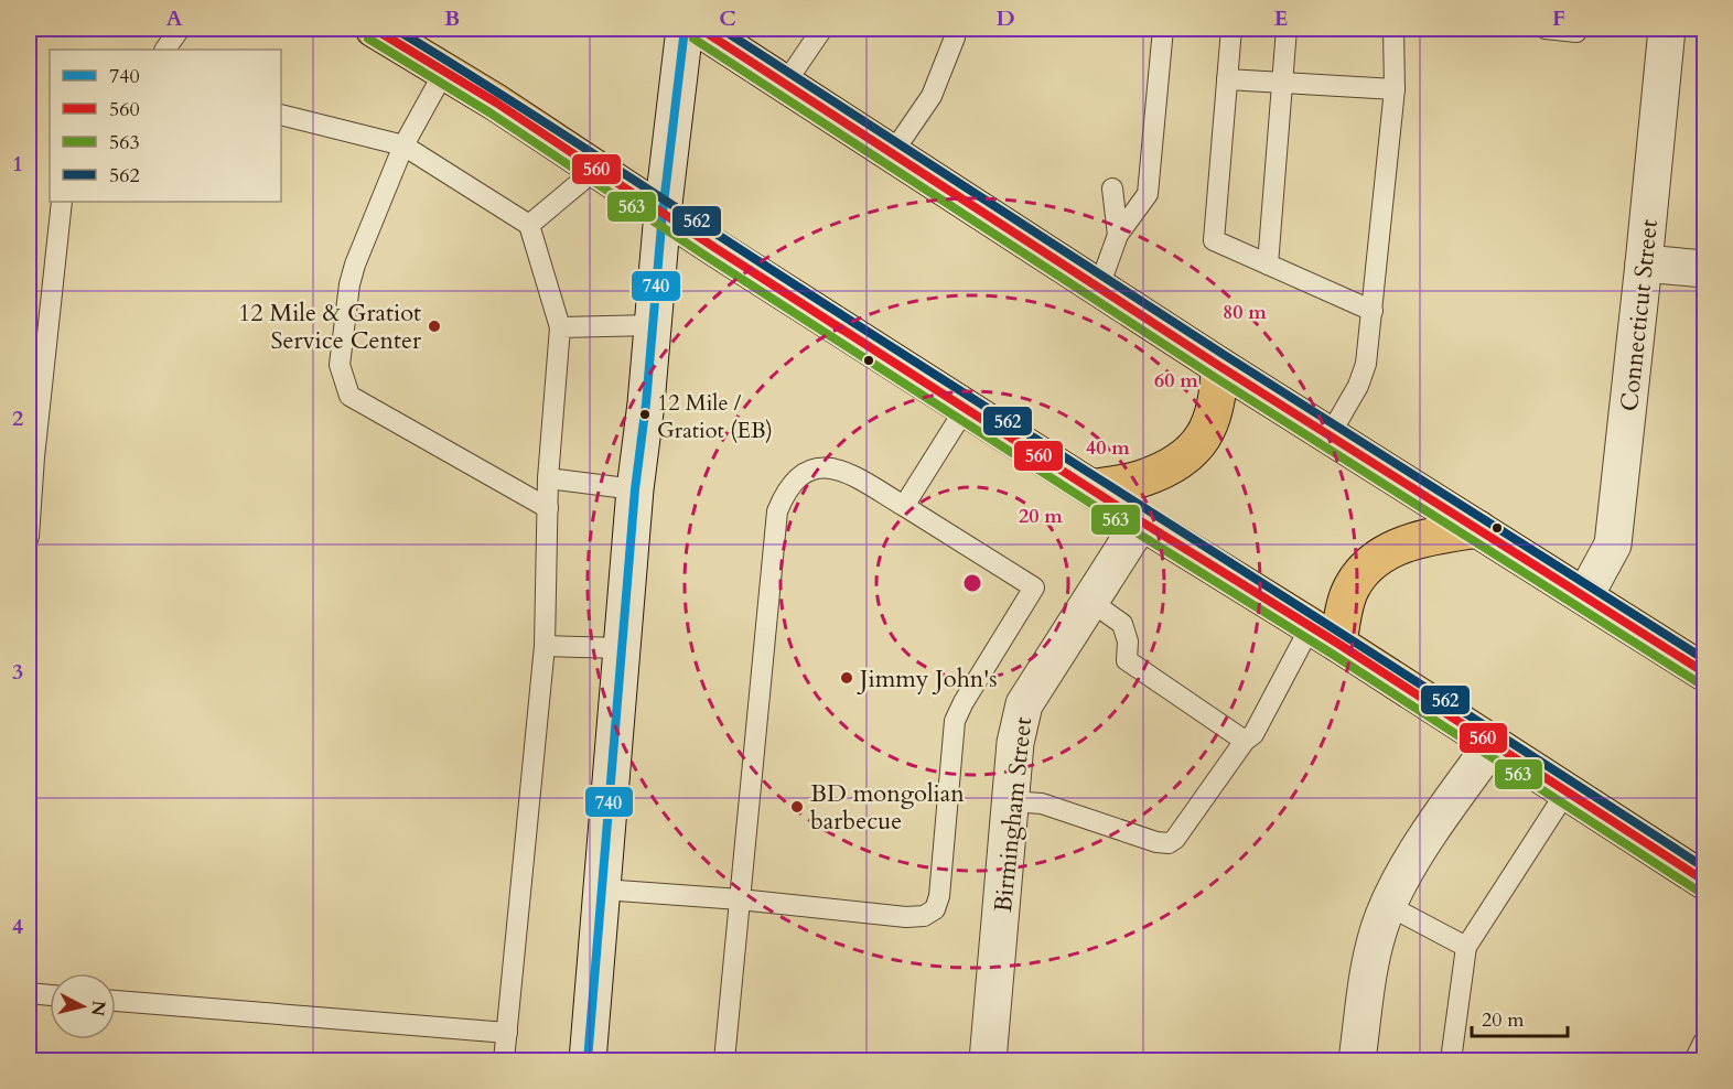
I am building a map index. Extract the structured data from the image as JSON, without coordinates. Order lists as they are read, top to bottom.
{
  "streets": {
    "street": ["Connecticut Street", "Birmingham Street"]
  },
  "places": [
    "12 Mile & Gratiot Service Center",
    "12 Mile / Gratiot (EB)",
    "Jimmy John's",
    "BD mongolian barbecue"
  ],
  "lines": [
    "transit line 740",
    "transit line 560",
    "transit line 562",
    "transit line 563"
  ],
  "legend": [
    "740",
    "560",
    "563",
    "562"
  ],
  "scale_bar": "20 m",
  "north": "right",
  "grid": {
    "columns": [
      "A",
      "B",
      "C",
      "D",
      "E",
      "F"
    ],
    "rows": [
      "1",
      "2",
      "3",
      "4"
    ]
  },
  "rings": [
    "80 m",
    "60 m",
    "40 m",
    "20 m"
  ]
}
